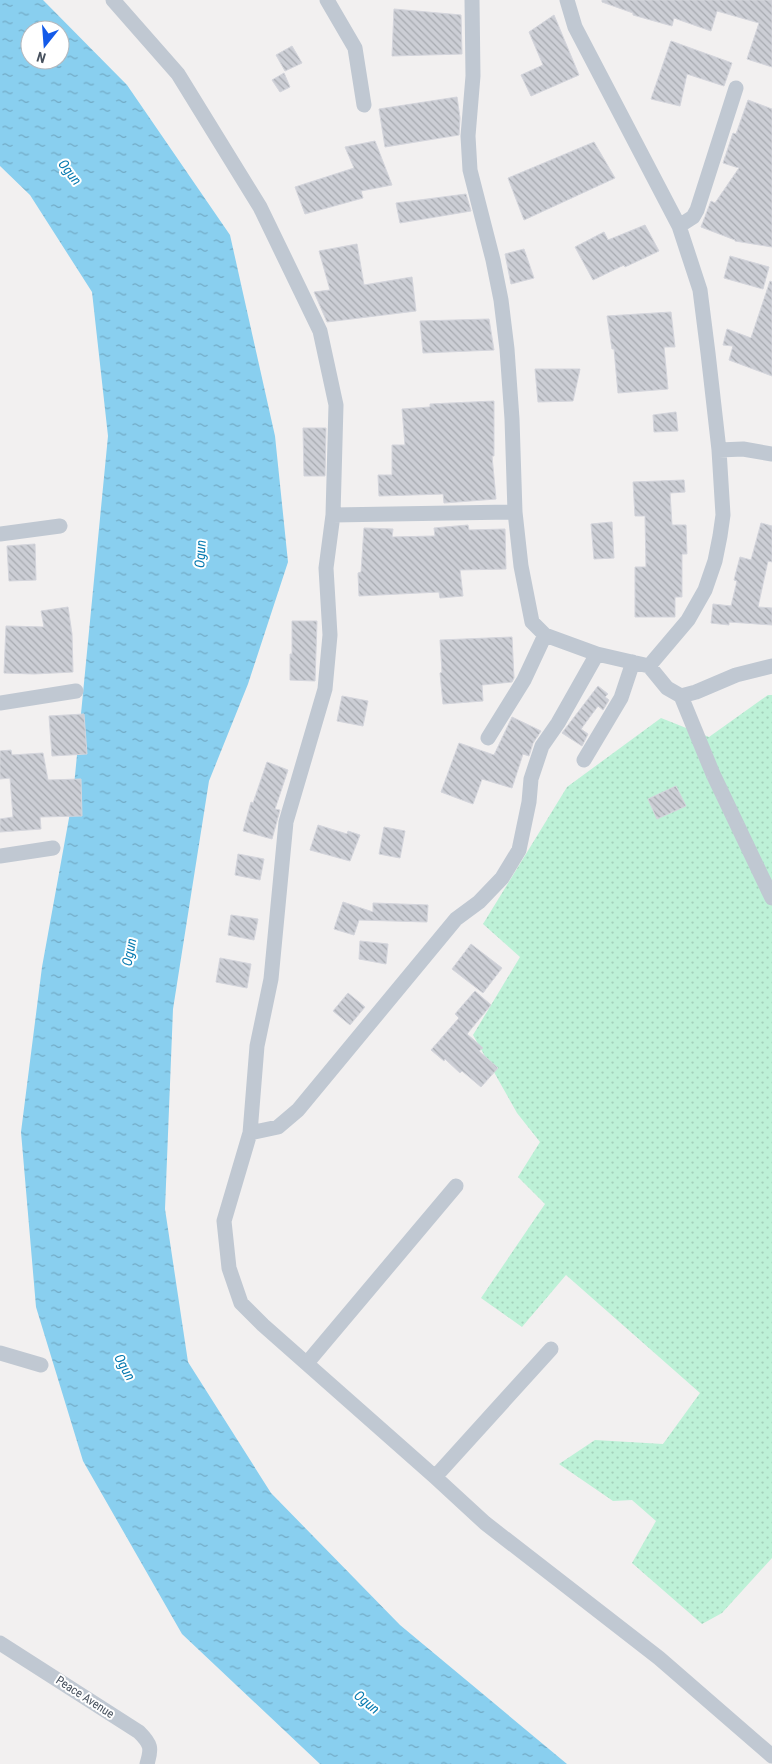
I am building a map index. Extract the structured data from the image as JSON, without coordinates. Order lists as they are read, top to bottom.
{
  "streets": {
    "street": ["Peace Avenue"]
  },
  "water": ["Ogun"],
  "north": "bottom"
}
